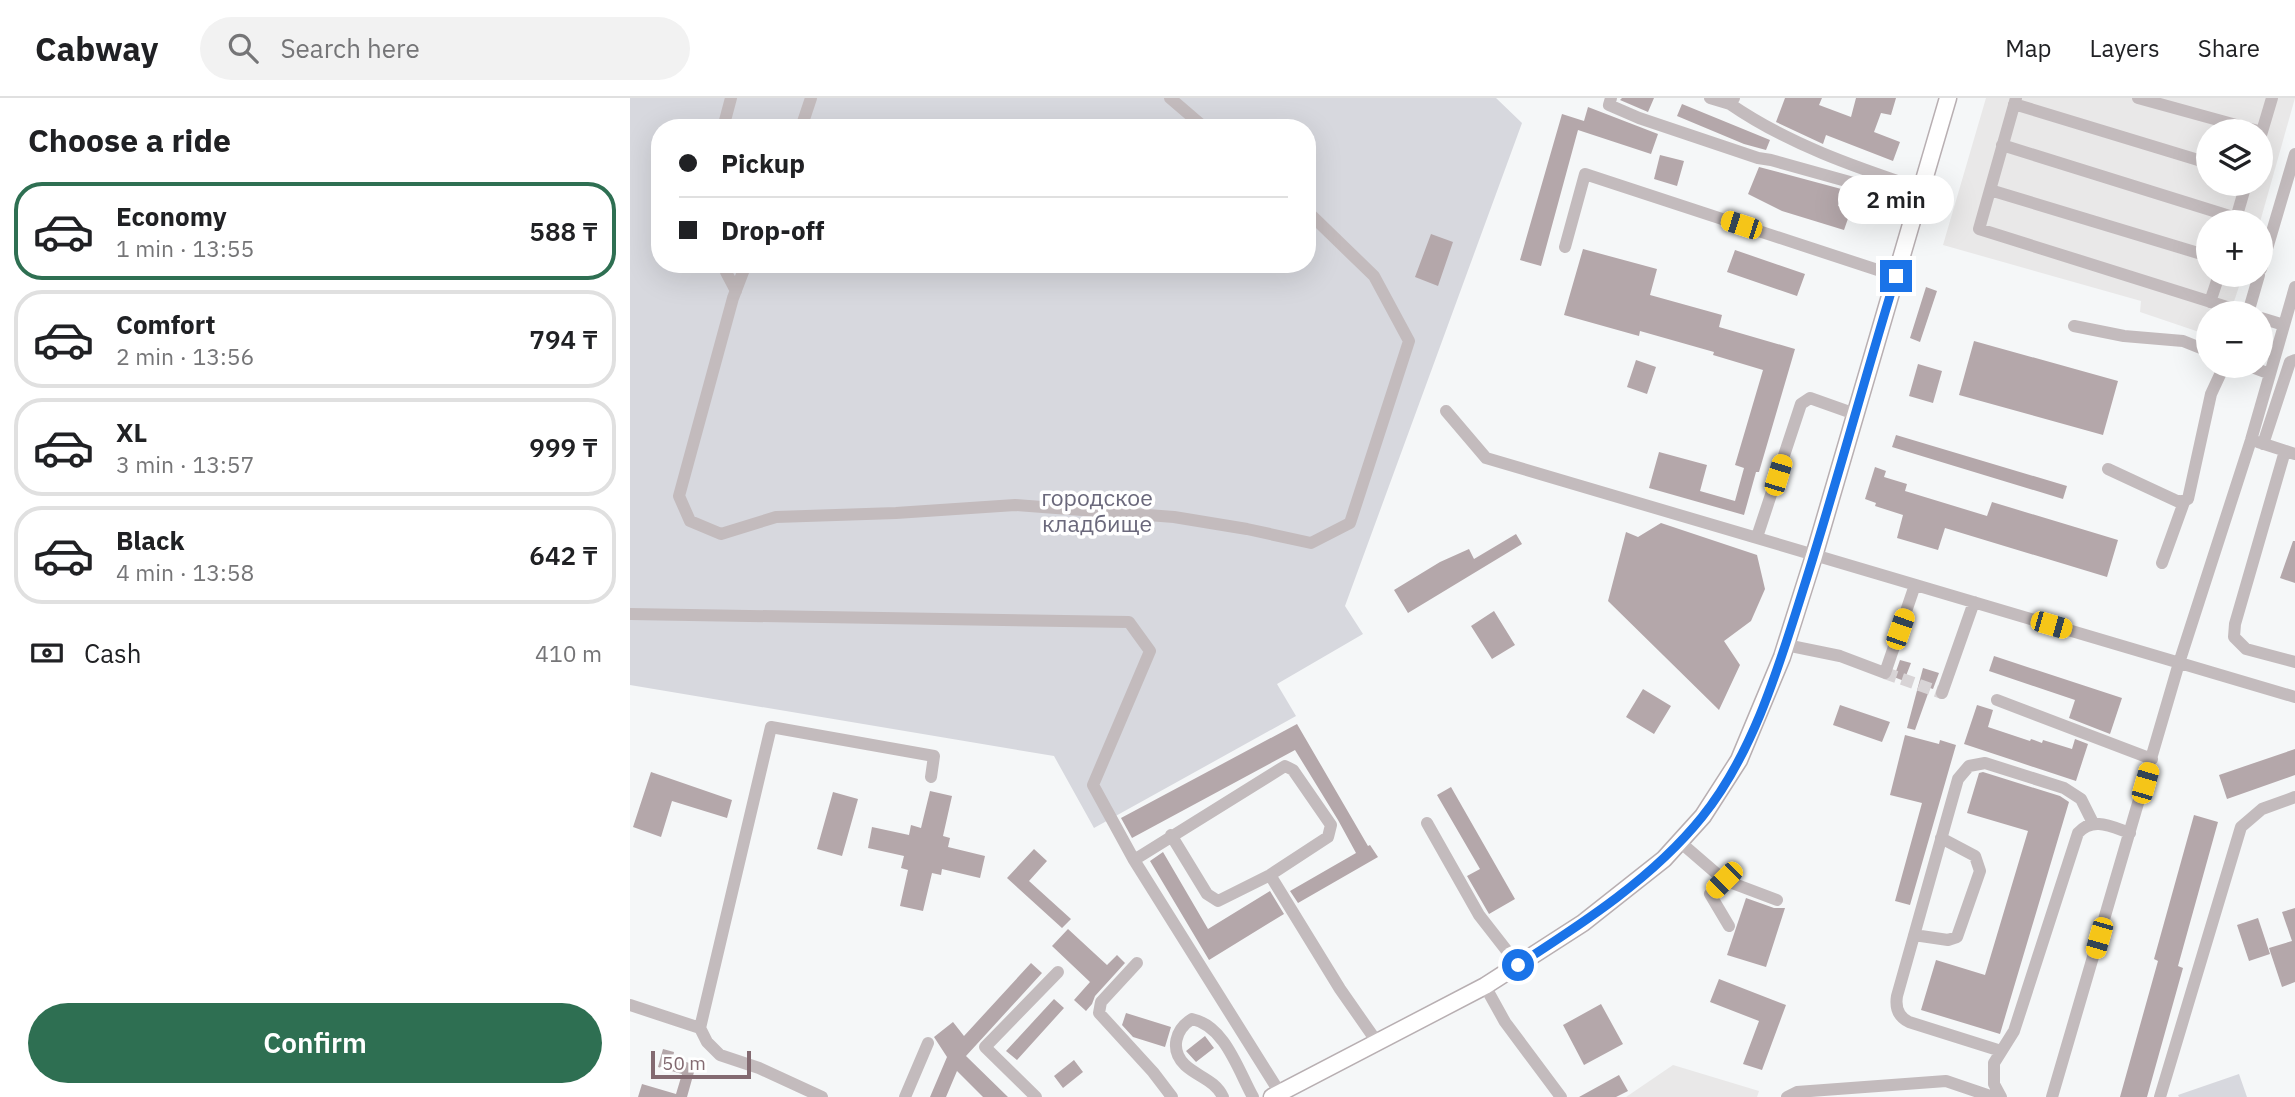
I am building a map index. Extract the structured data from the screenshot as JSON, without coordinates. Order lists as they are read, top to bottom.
{
  "parks": ["городское кладбище"],
  "scale_bar": "50 m",
  "page": {
    "header": "Cabway",
    "search": "Search here",
    "nav": ["Map", "Layers", "Share"],
    "heading": "Choose a ride",
    "map_buttons": ["+", "−"],
    "banner": ["Pickup", "Drop-off"],
    "bubble": "2 min",
    "list": [
      {
        "name": "Economy",
        "note": "1 min · 13:55",
        "value": "588 ₸"
      },
      {
        "name": "Comfort",
        "note": "2 min · 13:56",
        "value": "794 ₸"
      },
      {
        "name": "XL",
        "note": "3 min · 13:57",
        "value": "999 ₸"
      },
      {
        "name": "Black",
        "note": "4 min · 13:58",
        "value": "642 ₸"
      }
    ],
    "pay": ["Cash", "410 m"],
    "buttons": "Confirm",
    "scale": "50 m"
  }
}
